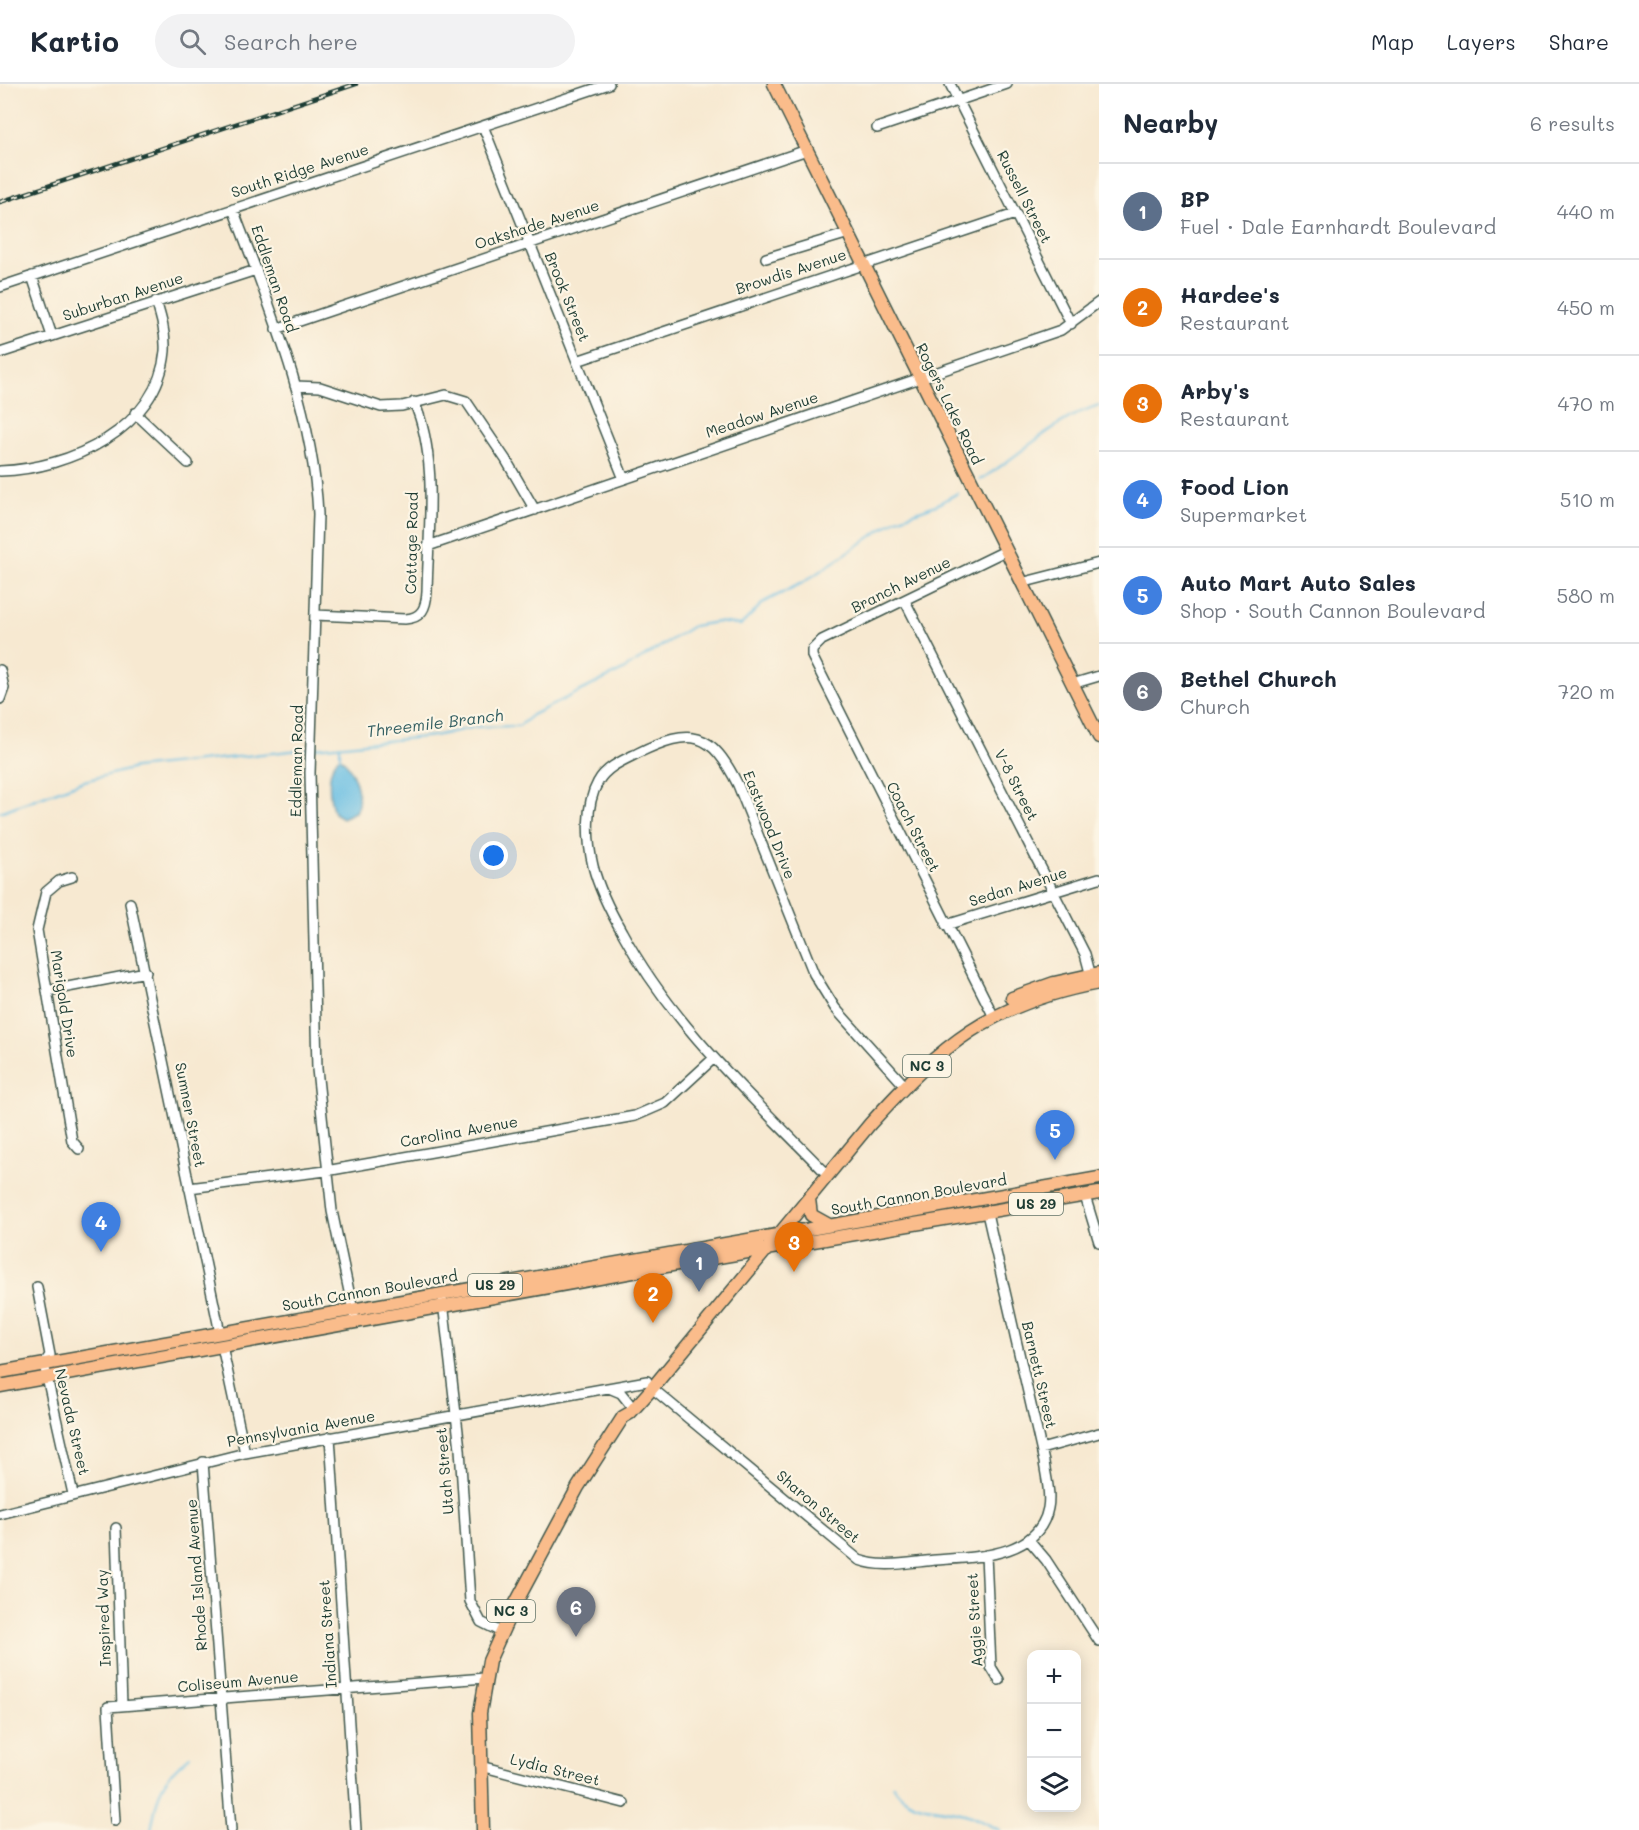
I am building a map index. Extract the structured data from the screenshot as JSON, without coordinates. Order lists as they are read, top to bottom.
{
  "streets": {
    "main road": [
      "Rogers Lake Road",
      "NC 3",
      "South Cannon Boulevard",
      "US 29"
    ],
    "street": [
      "South Ridge Avenue",
      "Russell Street",
      "Oakshade Avenue",
      "Browdis Avenue",
      "Eddleman Road",
      "Suburban Avenue",
      "Brook Street",
      "Meadow Avenue",
      "Cottage Road",
      "Branch Avenue",
      "V-8 Street",
      "Eastwood Drive",
      "Coach Street",
      "Sedan Avenue",
      "Marigold Drive",
      "Sumner Street",
      "Carolina Avenue",
      "Barnett Street",
      "Nevada Street",
      "Pennsylvania Avenue",
      "Utah Street",
      "Sharon Street",
      "Rhode Island Avenue",
      "Inspired Way",
      "Aggie Street",
      "Indiana Street",
      "Coliseum Avenue",
      "Lydia Street"
    ]
  },
  "crossings": [
    ["South Ridge Avenue", "Eddleman Road"],
    ["South Ridge Avenue", "Brook Street"],
    ["Russell Street", "Browdis Avenue"],
    ["Russell Street", "Meadow Avenue"],
    ["Oakshade Avenue", "Eddleman Road"],
    ["Oakshade Avenue", "Brook Street"],
    ["Oakshade Avenue", "Rogers Lake Road"],
    ["Browdis Avenue", "Brook Street"],
    ["Browdis Avenue", "Rogers Lake Road"],
    ["Eddleman Road", "Suburban Avenue"],
    ["Eddleman Road", "Cottage Road"],
    ["Eddleman Road", "Carolina Avenue"],
    ["Eddleman Road", "South Cannon Boulevard"],
    ["Brook Street", "Meadow Avenue"],
    ["Rogers Lake Road", "Meadow Avenue"],
    ["Rogers Lake Road", "Branch Avenue"],
    ["Meadow Avenue", "Cottage Road"],
    ["Branch Avenue", "V-8 Street"],
    ["Branch Avenue", "Coach Street"],
    ["V-8 Street", "Sedan Avenue"],
    ["V-8 Street", "NC 3"],
    ["Eastwood Drive", "NC 3"],
    ["Eastwood Drive", "Carolina Avenue"],
    ["Coach Street", "Sedan Avenue"],
    ["Coach Street", "NC 3"],
    ["NC 3", "South Cannon Boulevard"],
    ["NC 3", "Pennsylvania Avenue"],
    ["NC 3", "Utah Street"],
    ["NC 3", "Sharon Street"],
    ["NC 3", "Coliseum Avenue"],
    ["NC 3", "Lydia Street"],
    ["Sumner Street", "Carolina Avenue"],
    ["Sumner Street", "South Cannon Boulevard"],
    ["South Cannon Boulevard", "US 29"],
    ["South Cannon Boulevard", "Barnett Street"],
    ["South Cannon Boulevard", "Nevada Street"],
    ["South Cannon Boulevard", "Utah Street"],
    ["US 29", "Barnett Street"],
    ["Barnett Street", "Sharon Street"],
    ["Nevada Street", "Pennsylvania Avenue"],
    ["Pennsylvania Avenue", "Utah Street"],
    ["Pennsylvania Avenue", "Sharon Street"],
    ["Pennsylvania Avenue", "Rhode Island Avenue"],
    ["Pennsylvania Avenue", "Indiana Street"],
    ["Sharon Street", "Aggie Street"],
    ["Rhode Island Avenue", "Coliseum Avenue"],
    ["Inspired Way", "Coliseum Avenue"],
    ["Indiana Street", "Coliseum Avenue"]
  ],
  "water": ["Threemile Branch"],
  "page": {
    "header": "Kartio",
    "search": "Search here",
    "nav": ["Map", "Layers", "Share"],
    "heading": ["Nearby", "6 results"],
    "list": [
      {
        "mark": "1",
        "name": "BP",
        "note": "Fuel · Dale Earnhardt Boulevard",
        "value": "440 m"
      },
      {
        "mark": "2",
        "name": "Hardee's",
        "note": "Restaurant",
        "value": "450 m"
      },
      {
        "mark": "3",
        "name": "Arby's",
        "note": "Restaurant",
        "value": "470 m"
      },
      {
        "mark": "4",
        "name": "Food Lion",
        "note": "Supermarket",
        "value": "510 m"
      },
      {
        "mark": "5",
        "name": "Auto Mart Auto Sales",
        "note": "Shop · South Cannon Boulevard",
        "value": "580 m"
      },
      {
        "mark": "6",
        "name": "Bethel Church",
        "note": "Church",
        "value": "720 m"
      }
    ],
    "pins": [
      "5",
      "4",
      "3",
      "1",
      "2",
      "6"
    ],
    "map_buttons": ["+", "−"]
  }
}
